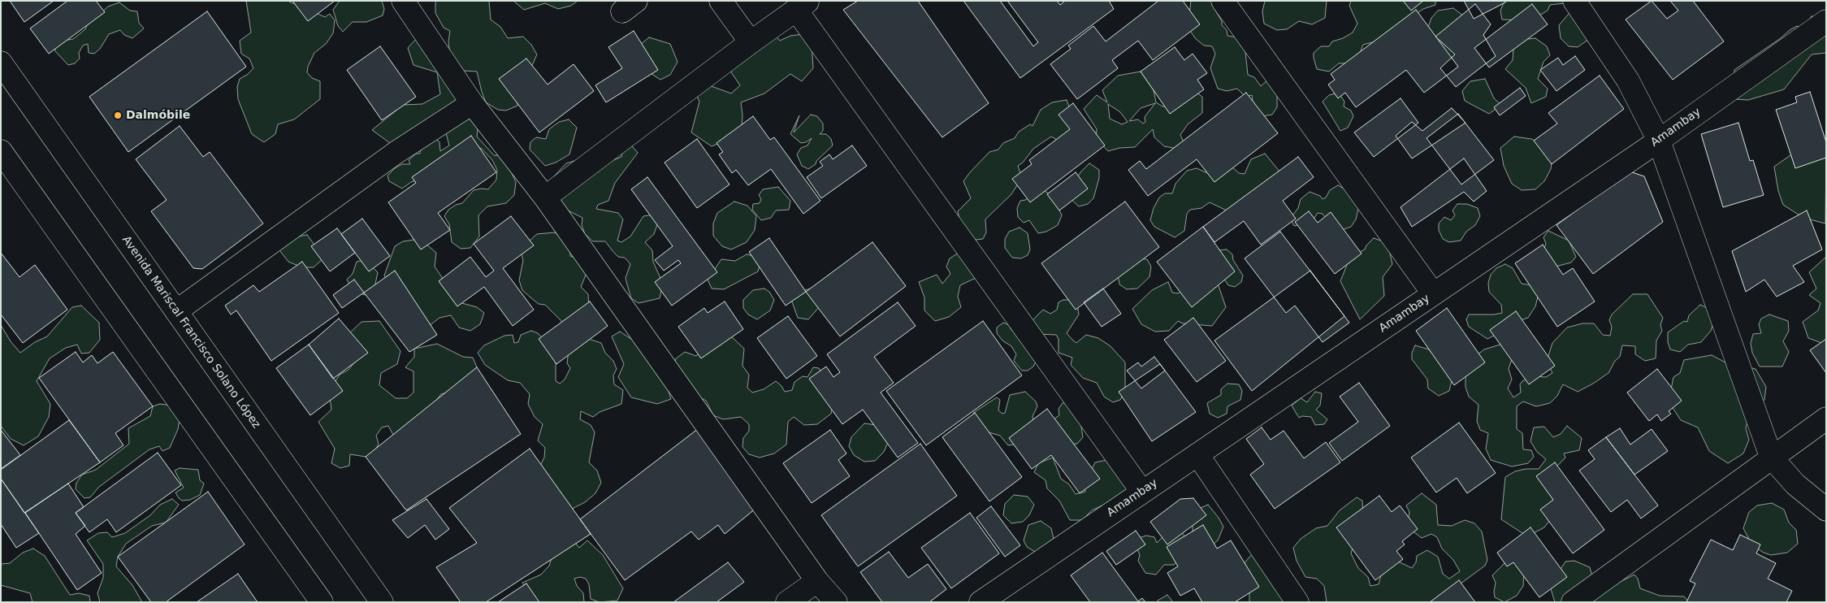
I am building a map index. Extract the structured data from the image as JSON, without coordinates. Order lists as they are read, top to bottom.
{
  "streets": {
    "street": ["Amambay", "Avenida Mariscal Francisco Solano López"]
  },
  "places": ["Dalmóbile"]
}
